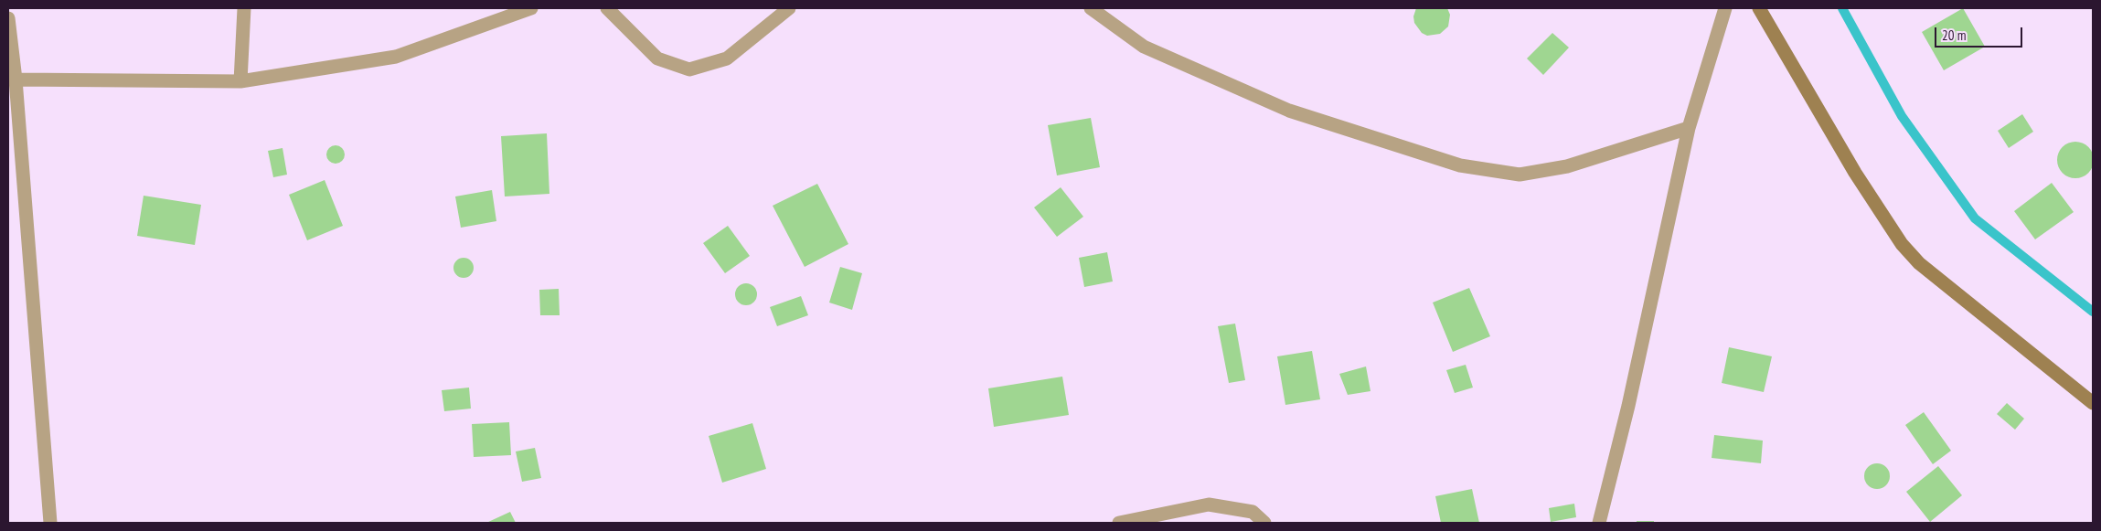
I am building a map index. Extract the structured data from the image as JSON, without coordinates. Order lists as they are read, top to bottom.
{
  "scale_bar": "20 m"
}
